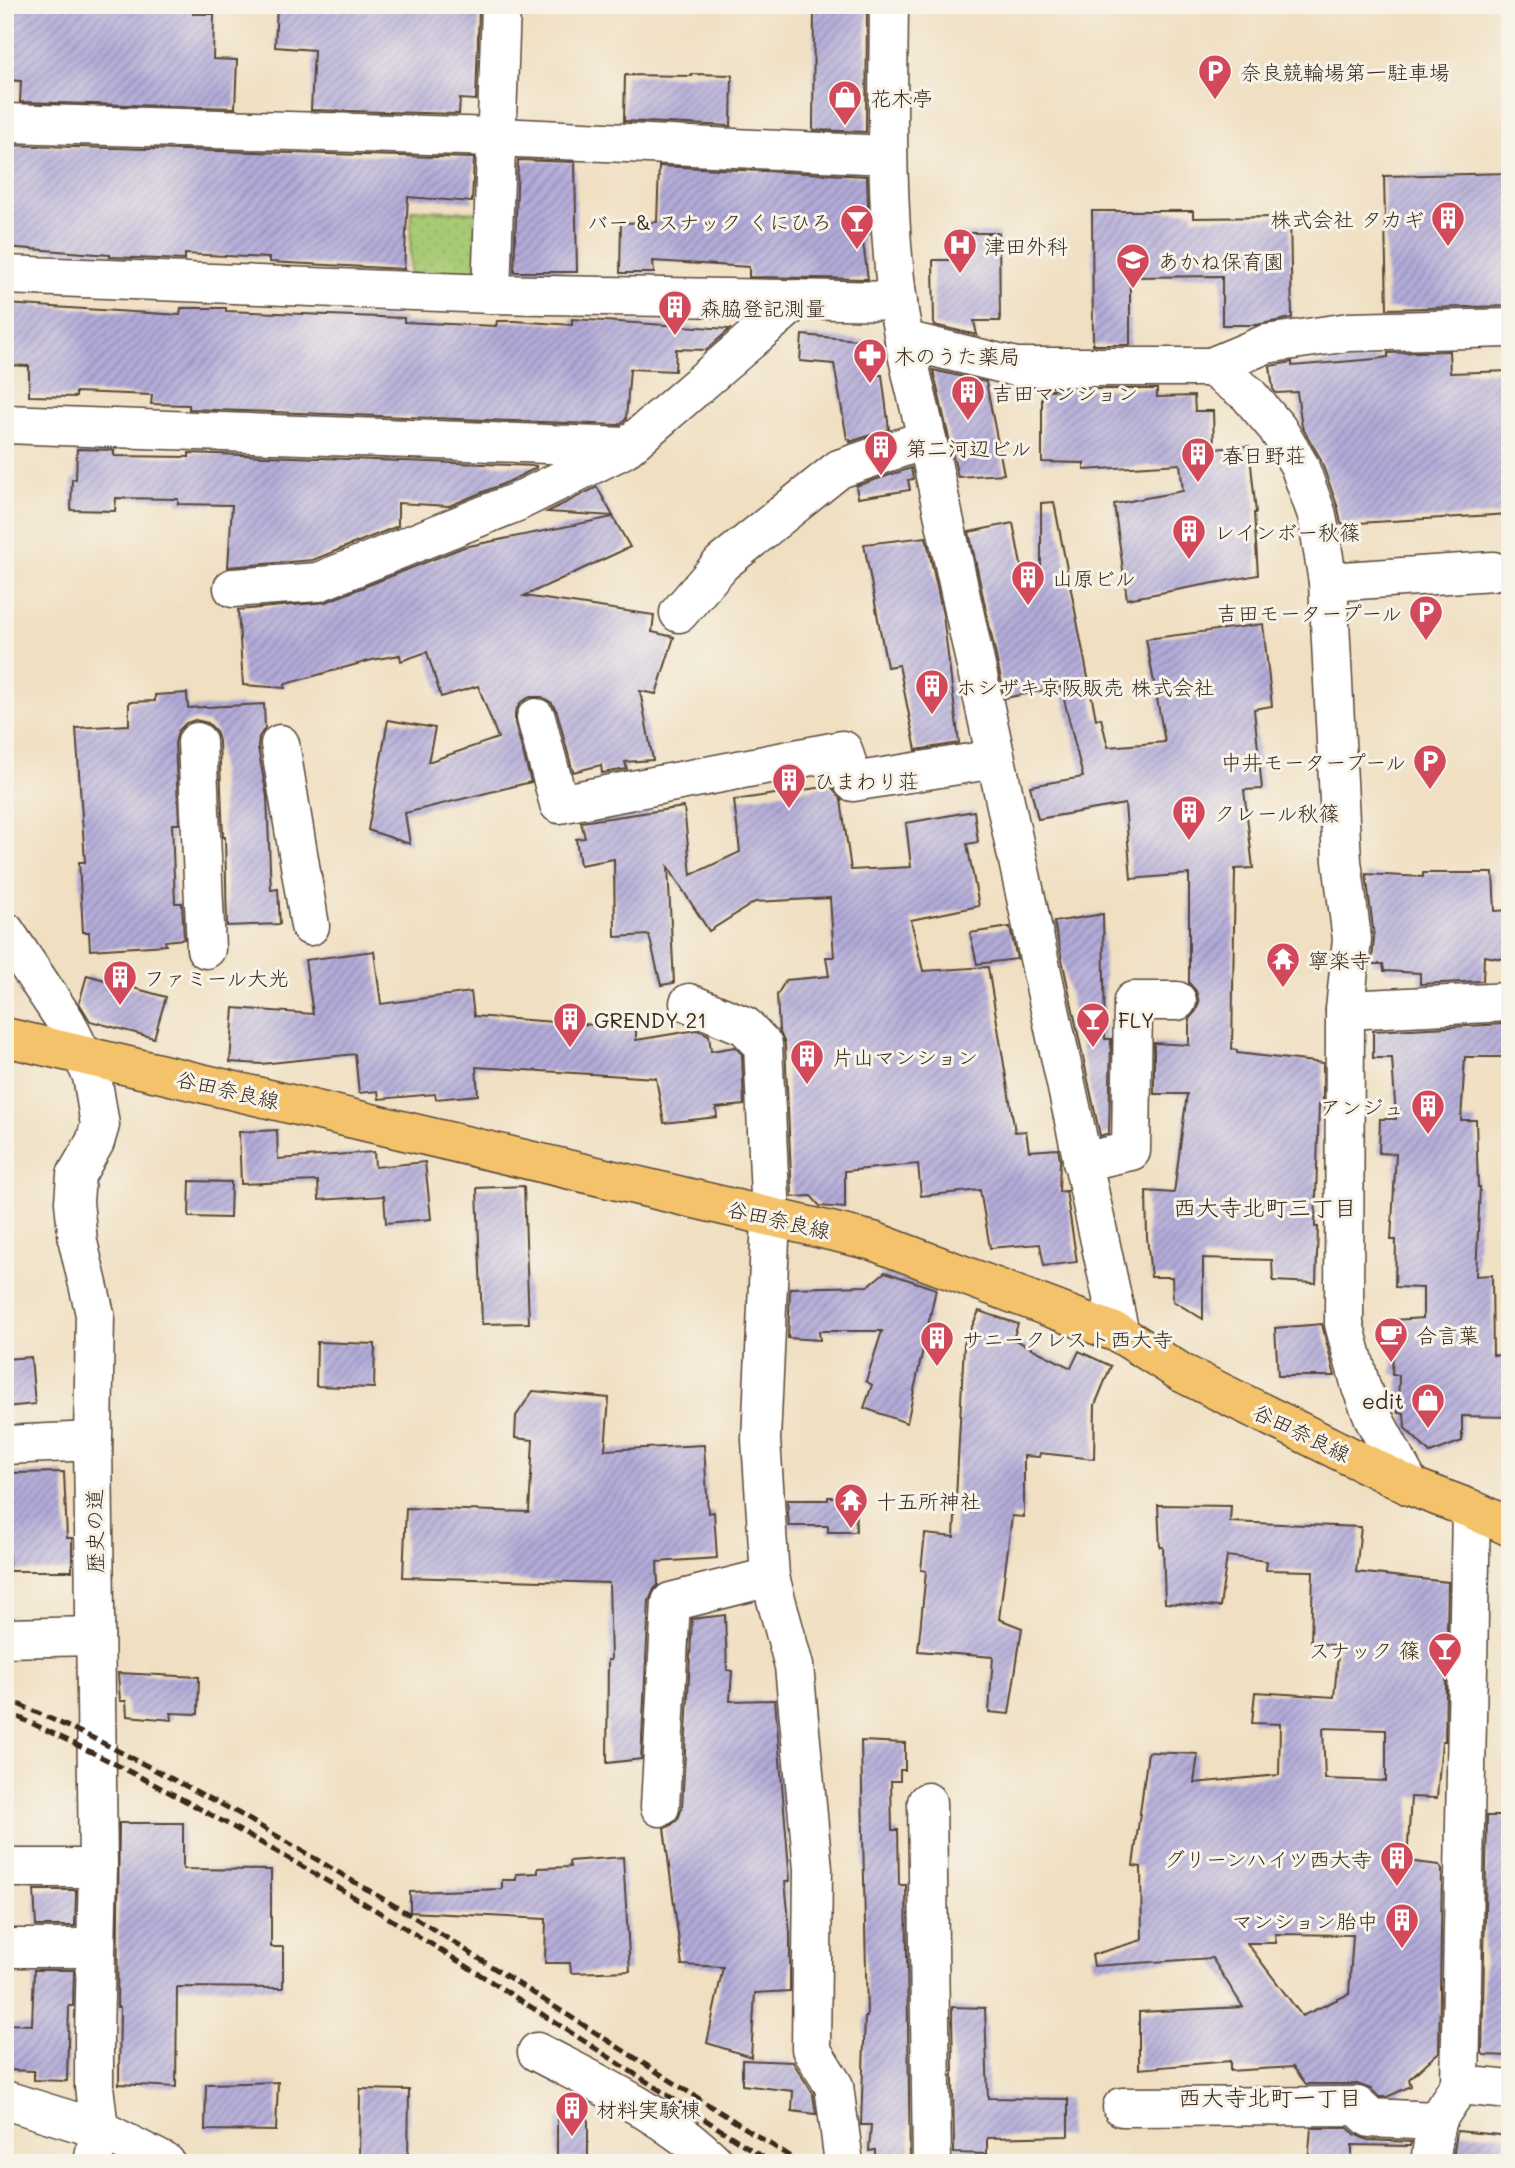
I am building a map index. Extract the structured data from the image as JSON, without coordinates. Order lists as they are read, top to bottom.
{
  "streets": {
    "main road": ["谷田奈良線"],
    "street": ["歴史の道"]
  },
  "crossings": [
    ["谷田奈良線", "歴史の道"]
  ],
  "districts": ["西大寺北町三丁目", "西大寺北町一丁目"],
  "places": {
    "parking": ["奈良競輪場第一駐車場", "吉田モータープール", "中井モータープール"],
    "shop": ["花木亭", "edit"],
    "building": [
      "株式会社 タカギ",
      "森脇登記測量",
      "吉田マンション",
      "第二河辺ビル",
      "春日野荘",
      "レインボー秋篠",
      "山原ビル",
      "ホシザキ京阪販売 株式会社",
      "ひまわり荘",
      "クレール秋篠",
      "ファミール大光",
      "GRENDY 21",
      "片山マンション",
      "アンジュ",
      "サニークレスト西大寺",
      "グリーンハイツ西大寺",
      "マンション胎中",
      "材料実験棟"
    ],
    "bar": ["バー & スナック くにひろ", "FLY", "スナック 篠"],
    "hospital": ["津田外科"],
    "school or university": ["あかね保育園"],
    "pharmacy": ["木のうた薬局"],
    "temple": ["寧楽寺", "十五所神社"],
    "cafe": ["合言葉"]
  }
}
